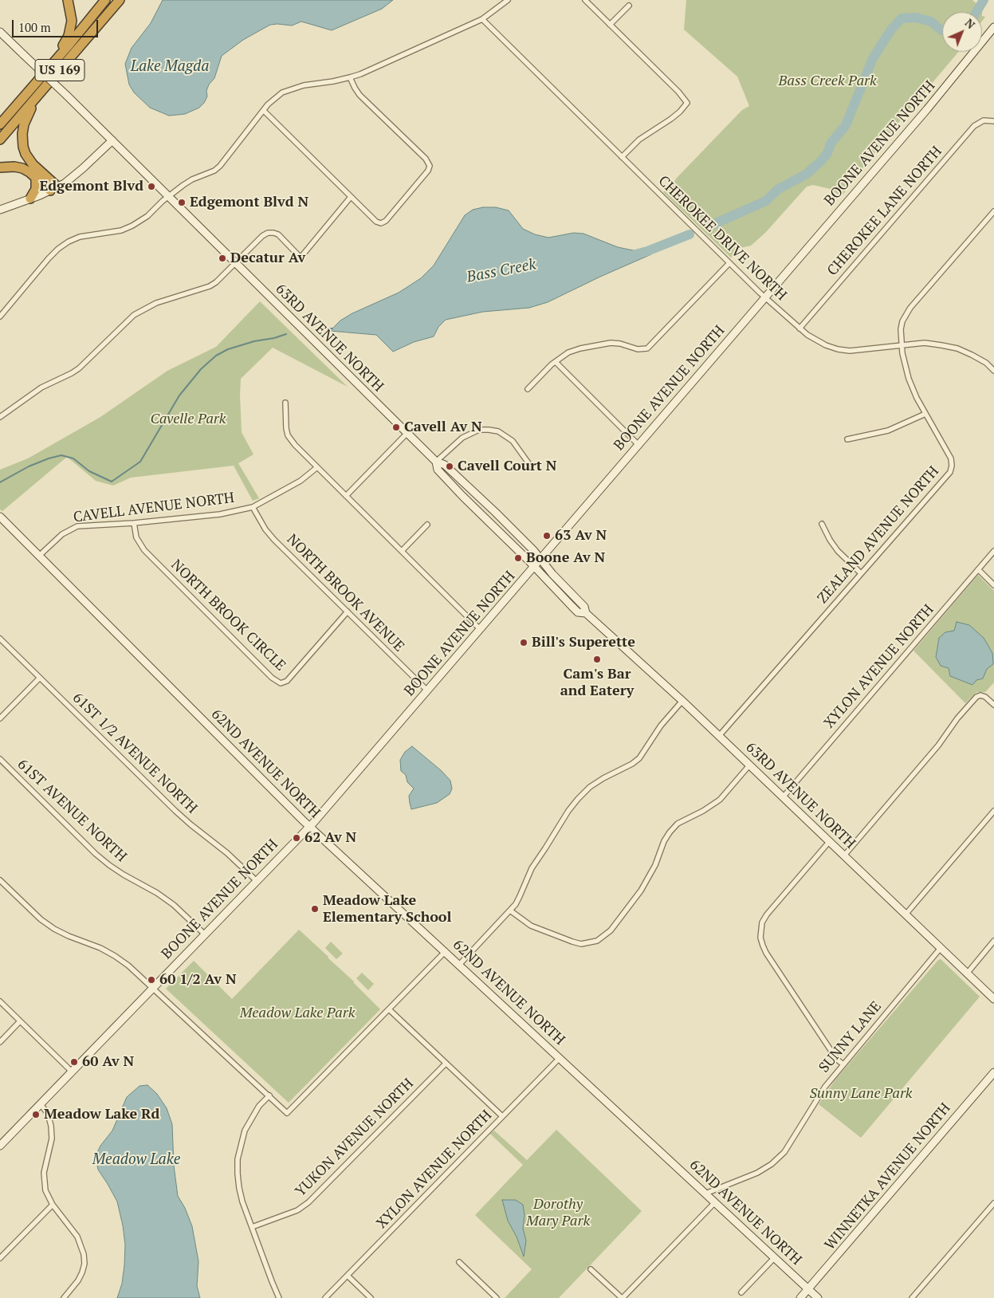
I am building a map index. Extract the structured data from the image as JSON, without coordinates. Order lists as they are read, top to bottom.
{
  "streets": {
    "highway": ["US 169"],
    "street": [
      "BOONE AVENUE NORTH",
      "CHEROKEE LANE NORTH",
      "CHEROKEE DRIVE NORTH",
      "63RD AVENUE NORTH",
      "CAVELL AVENUE NORTH",
      "ZEALAND AVENUE NORTH",
      "NORTH BROOK AVENUE",
      "NORTH BROOK CIRCLE",
      "XYLON AVENUE NORTH",
      "61ST 1/2 AVENUE NORTH",
      "62ND AVENUE NORTH",
      "61ST AVENUE NORTH",
      "SUNNY LANE",
      "YUKON AVENUE NORTH",
      "WINNETKA AVENUE NORTH"
    ]
  },
  "crossings": [
    ["BOONE AVENUE NORTH", "CHEROKEE DRIVE NORTH"],
    ["BOONE AVENUE NORTH", "63RD AVENUE NORTH"],
    ["BOONE AVENUE NORTH", "NORTH BROOK AVENUE"],
    ["BOONE AVENUE NORTH", "61ST 1/2 AVENUE NORTH"],
    ["BOONE AVENUE NORTH", "62ND AVENUE NORTH"],
    ["BOONE AVENUE NORTH", "61ST AVENUE NORTH"],
    ["CHEROKEE LANE NORTH", "CHEROKEE DRIVE NORTH"],
    ["CHEROKEE DRIVE NORTH", "ZEALAND AVENUE NORTH"],
    ["63RD AVENUE NORTH", "ZEALAND AVENUE NORTH"],
    ["63RD AVENUE NORTH", "XYLON AVENUE NORTH"],
    ["63RD AVENUE NORTH", "SUNNY LANE"],
    ["CAVELL AVENUE NORTH", "NORTH BROOK AVENUE"],
    ["CAVELL AVENUE NORTH", "NORTH BROOK CIRCLE"],
    ["CAVELL AVENUE NORTH", "62ND AVENUE NORTH"],
    ["NORTH BROOK AVENUE", "NORTH BROOK CIRCLE"],
    ["XYLON AVENUE NORTH", "62ND AVENUE NORTH"],
    ["62ND AVENUE NORTH", "SUNNY LANE"],
    ["62ND AVENUE NORTH", "WINNETKA AVENUE NORTH"]
  ],
  "water": ["Lake Magda", "Bass Creek", "Meadow Lake"],
  "parks": [
    "Bass Creek Park",
    "Cavelle Park",
    "Meadow Lake Park",
    "Sunny Lane Park",
    "Dorothy Mary Park"
  ],
  "places": [
    "Edgemont Blvd",
    "Edgemont Blvd N",
    "Decatur Av",
    "Cavell Av N",
    "Cavell Court N",
    "63 Av N",
    "Boone Av N",
    "Bill's Superette",
    "Cam's Bar and Eatery",
    "62 Av N",
    "Meadow Lake Elementary School",
    "60 1/2 Av N",
    "60 Av N",
    "Meadow Lake Rd"
  ],
  "scale_bar": "100 m",
  "north": "top right"
}
